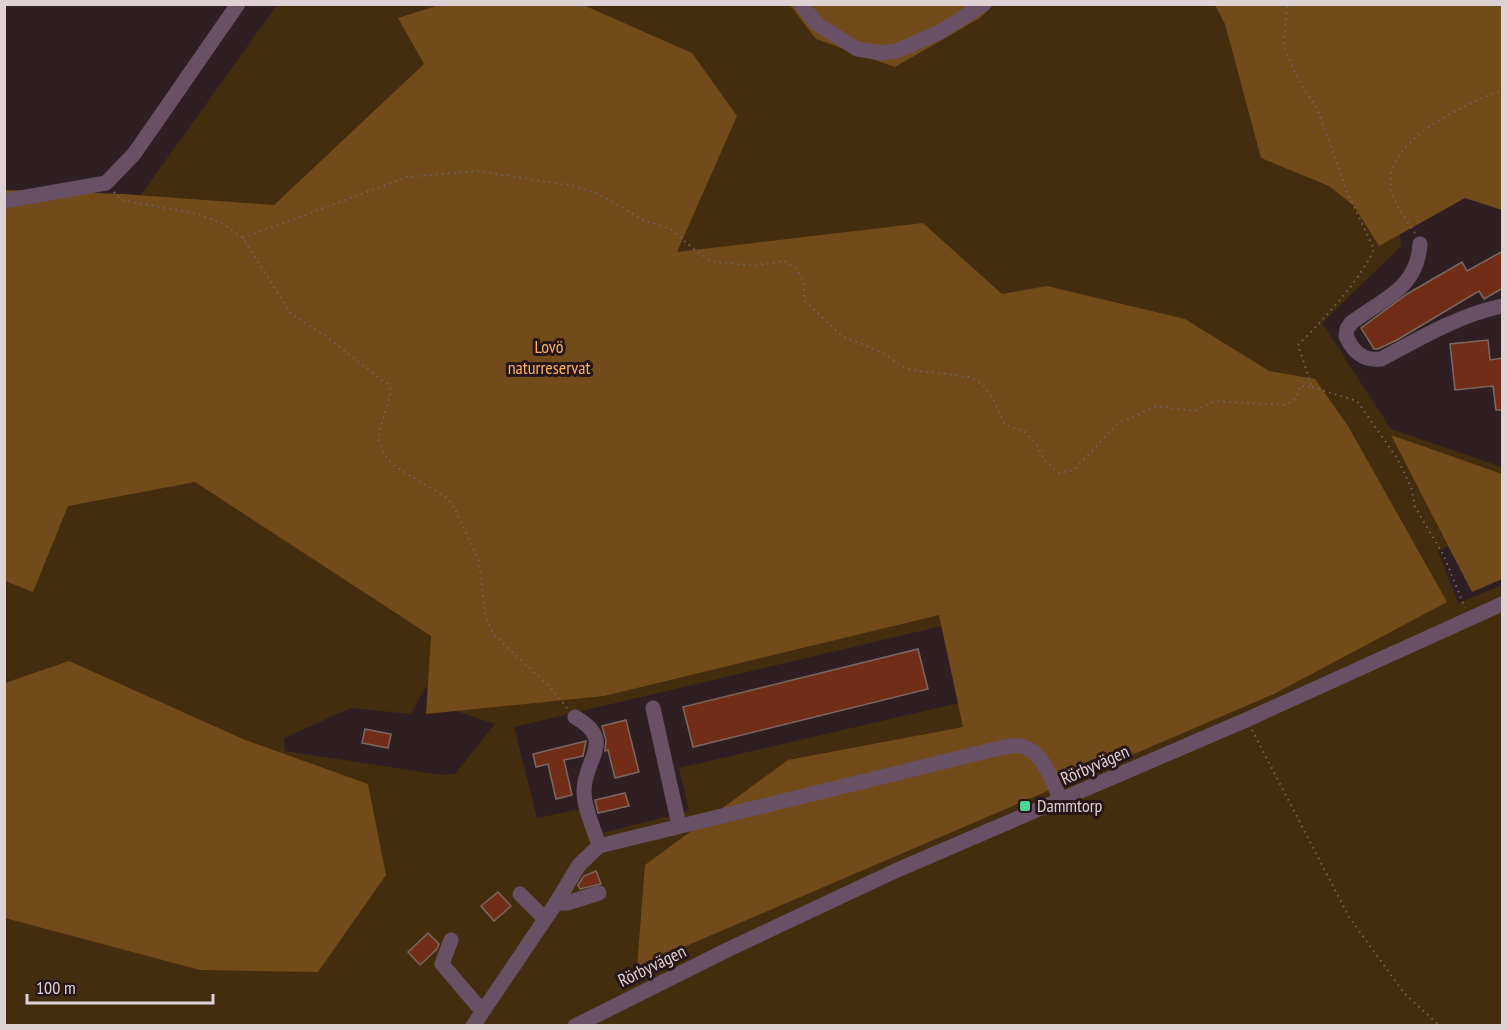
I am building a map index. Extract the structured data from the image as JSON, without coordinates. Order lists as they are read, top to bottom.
{
  "streets": {
    "street": ["Rörbyvägen"]
  },
  "parks": ["Lovö naturreservat"],
  "places": {
    "transit": ["Dammtorp"]
  },
  "scale_bar": "100 m"
}
